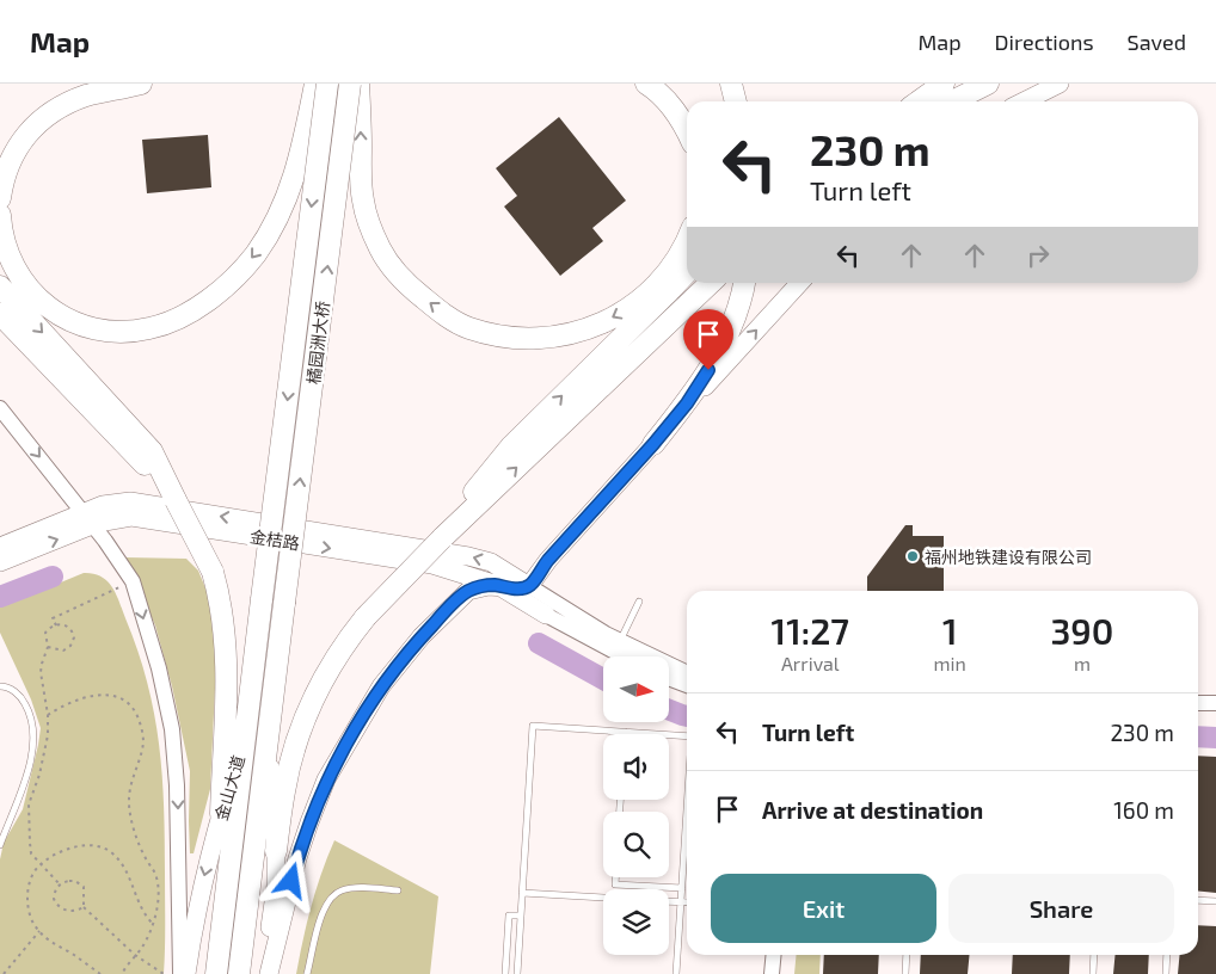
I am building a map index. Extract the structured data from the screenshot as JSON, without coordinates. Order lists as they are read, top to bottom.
{
  "streets": {
    "highway": ["橘园洲大桥", "金山大道"],
    "main road": ["金桔路"]
  },
  "crossings": [
    ["橘园洲大桥", "金山大道"]
  ],
  "places": ["福州地铁建设有限公司"],
  "north": "right",
  "page": {
    "header": "Map",
    "nav": ["Map", "Directions", "Saved"],
    "turn": ["230 m", "Turn left"],
    "eta": [
      "11:27",
      "Arrival",
      "1",
      "min",
      "390",
      "m"
    ],
    "list": [
      {
        "name": "Turn left",
        "value": "230 m"
      },
      {
        "name": "Arrive at destination",
        "value": "160 m"
      }
    ],
    "buttons": ["Exit", "Share"]
  }
}
